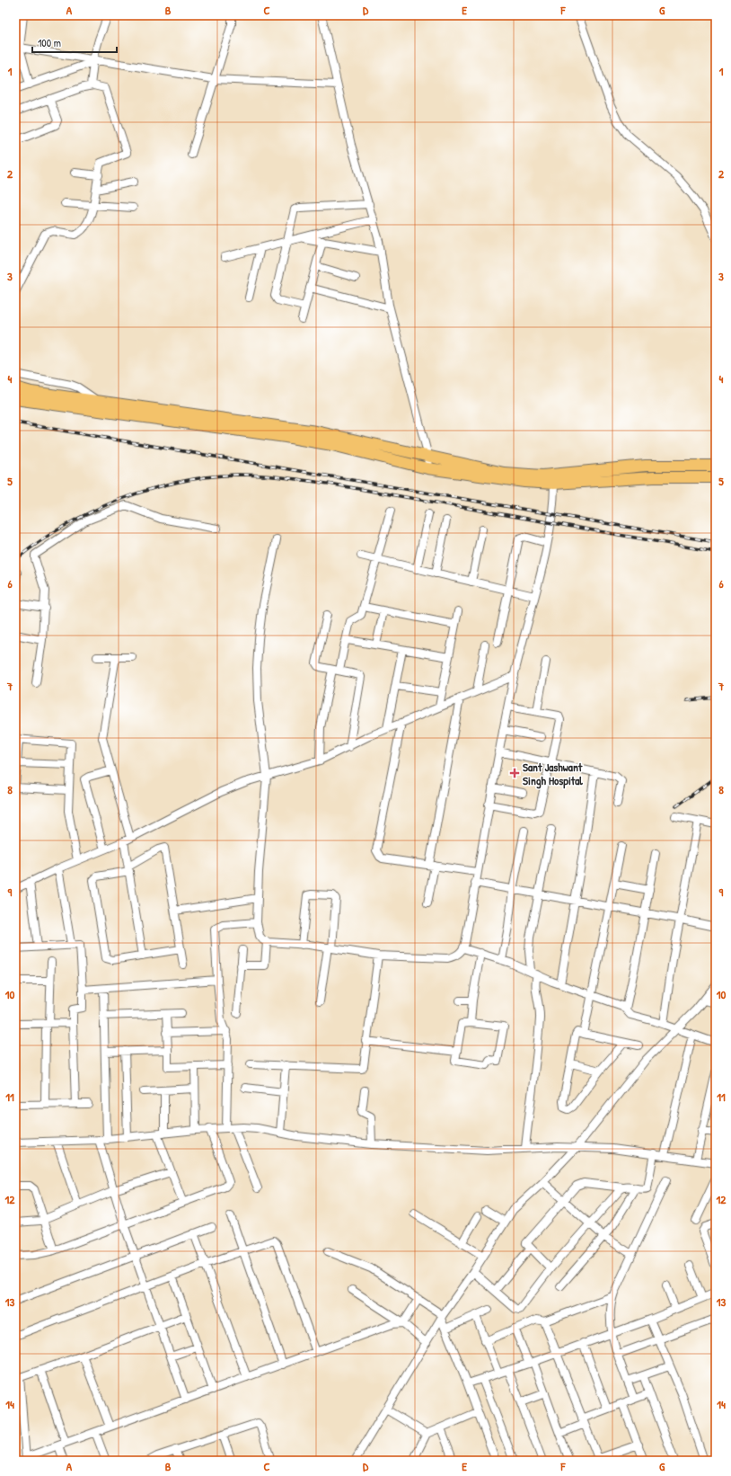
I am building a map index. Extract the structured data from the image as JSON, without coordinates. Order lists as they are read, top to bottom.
{
  "places": {
    "health": ["Sant Jashwant Singh Hospital"]
  },
  "scale_bar": "100 m",
  "grid": {
    "columns": [
      "A",
      "B",
      "C",
      "D",
      "E",
      "F",
      "G"
    ],
    "rows": [
      "1",
      "2",
      "3",
      "4",
      "5",
      "6",
      "7",
      "8",
      "9",
      "10",
      "11",
      "12",
      "13",
      "14"
    ]
  }
}
